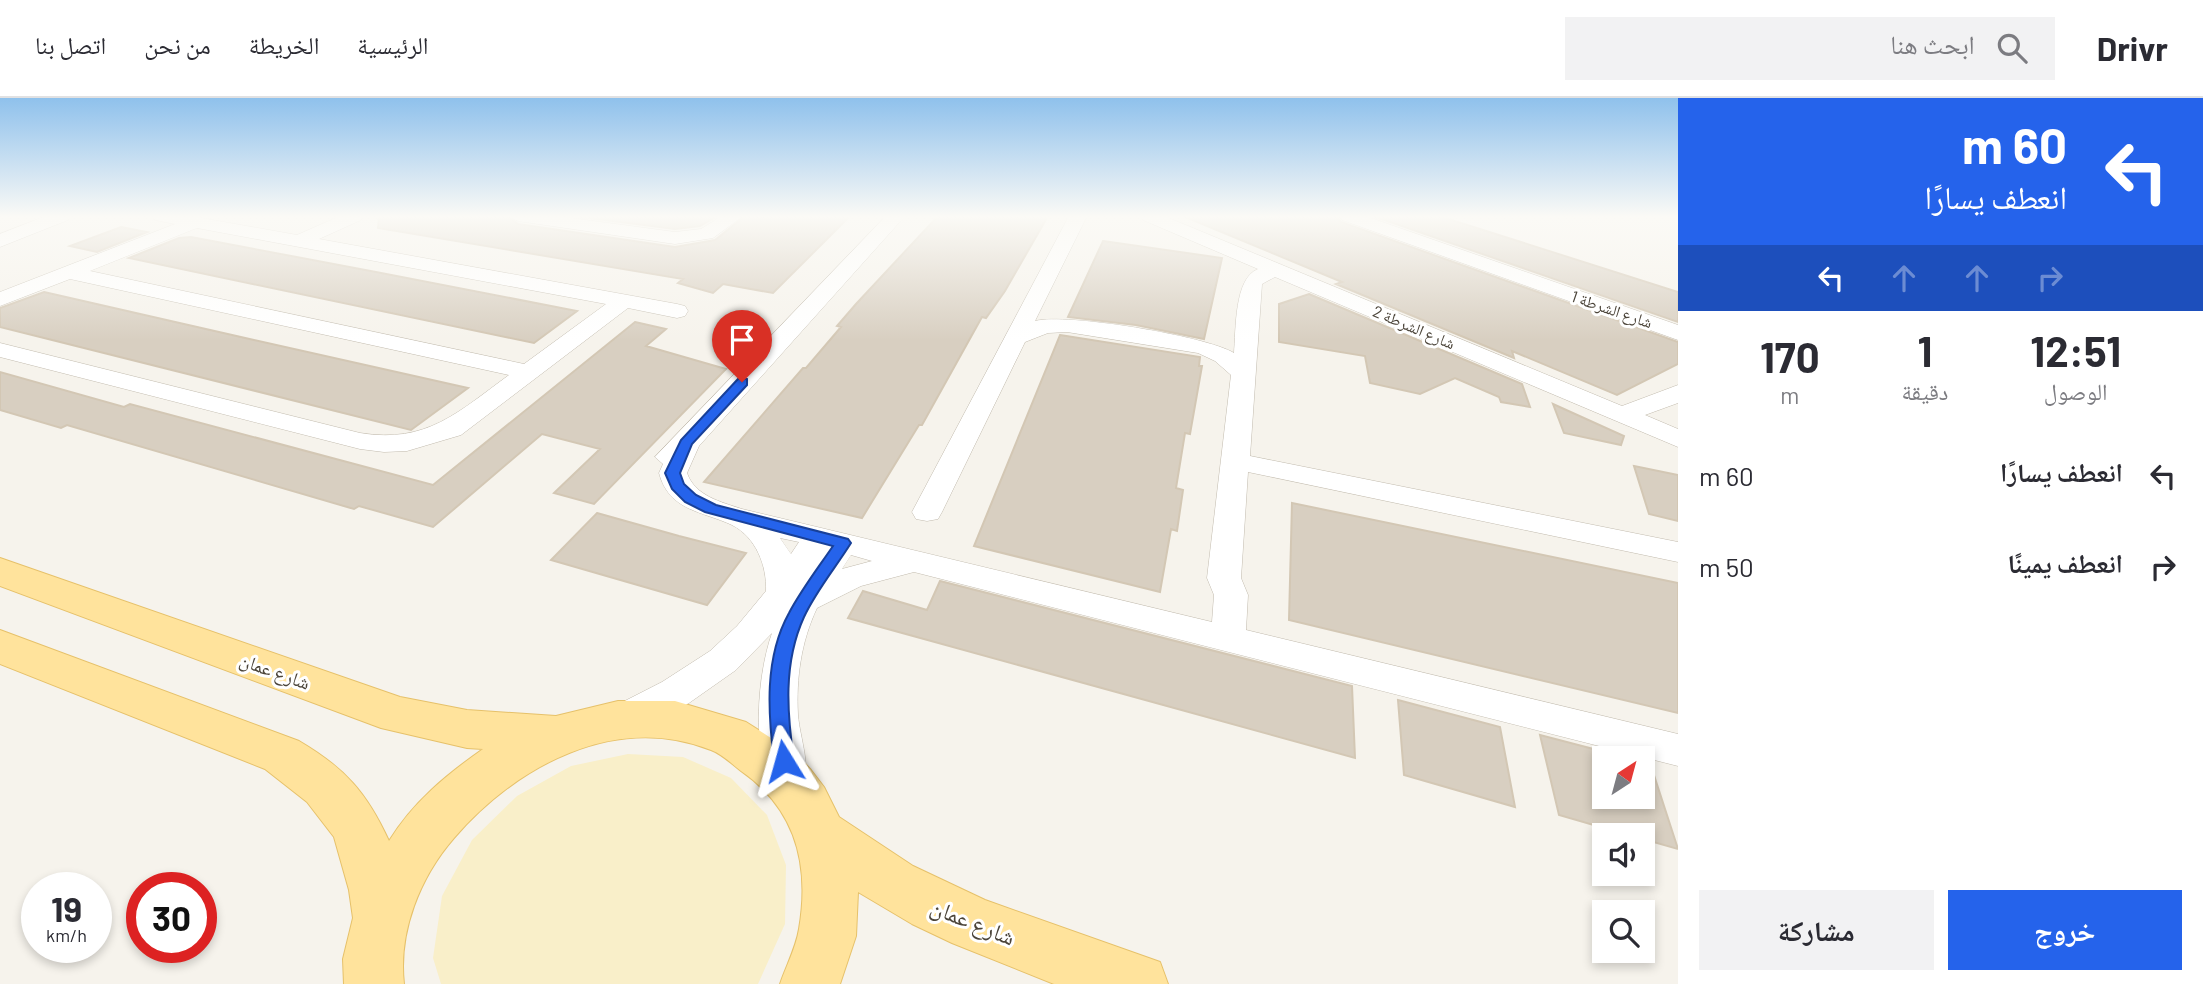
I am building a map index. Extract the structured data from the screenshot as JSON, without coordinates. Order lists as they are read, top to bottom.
{
  "streets": {
    "main road": ["شارع عمان"],
    "street": ["شارع الشرطة 1", "شارع الشرطة 2"]
  },
  "north": "top right",
  "page": {
    "header": "Drivr",
    "search": "ابحث هنا",
    "nav": [
      "الرئيسية",
      "الخريطة",
      "من نحن",
      "اتصل بنا"
    ],
    "turn": ["60 m", "انعطف يسارًا"],
    "eta": [
      "12:51",
      "الوصول",
      "1",
      "دقيقة",
      "170",
      "m"
    ],
    "list": [
      {
        "name": "انعطف يسارًا",
        "value": "60 m"
      },
      {
        "name": "انعطف يمينًا",
        "value": "50 m"
      }
    ],
    "speed": "19 km/h",
    "limit": "30",
    "buttons": ["خروج", "مشاركة"]
  }
}
